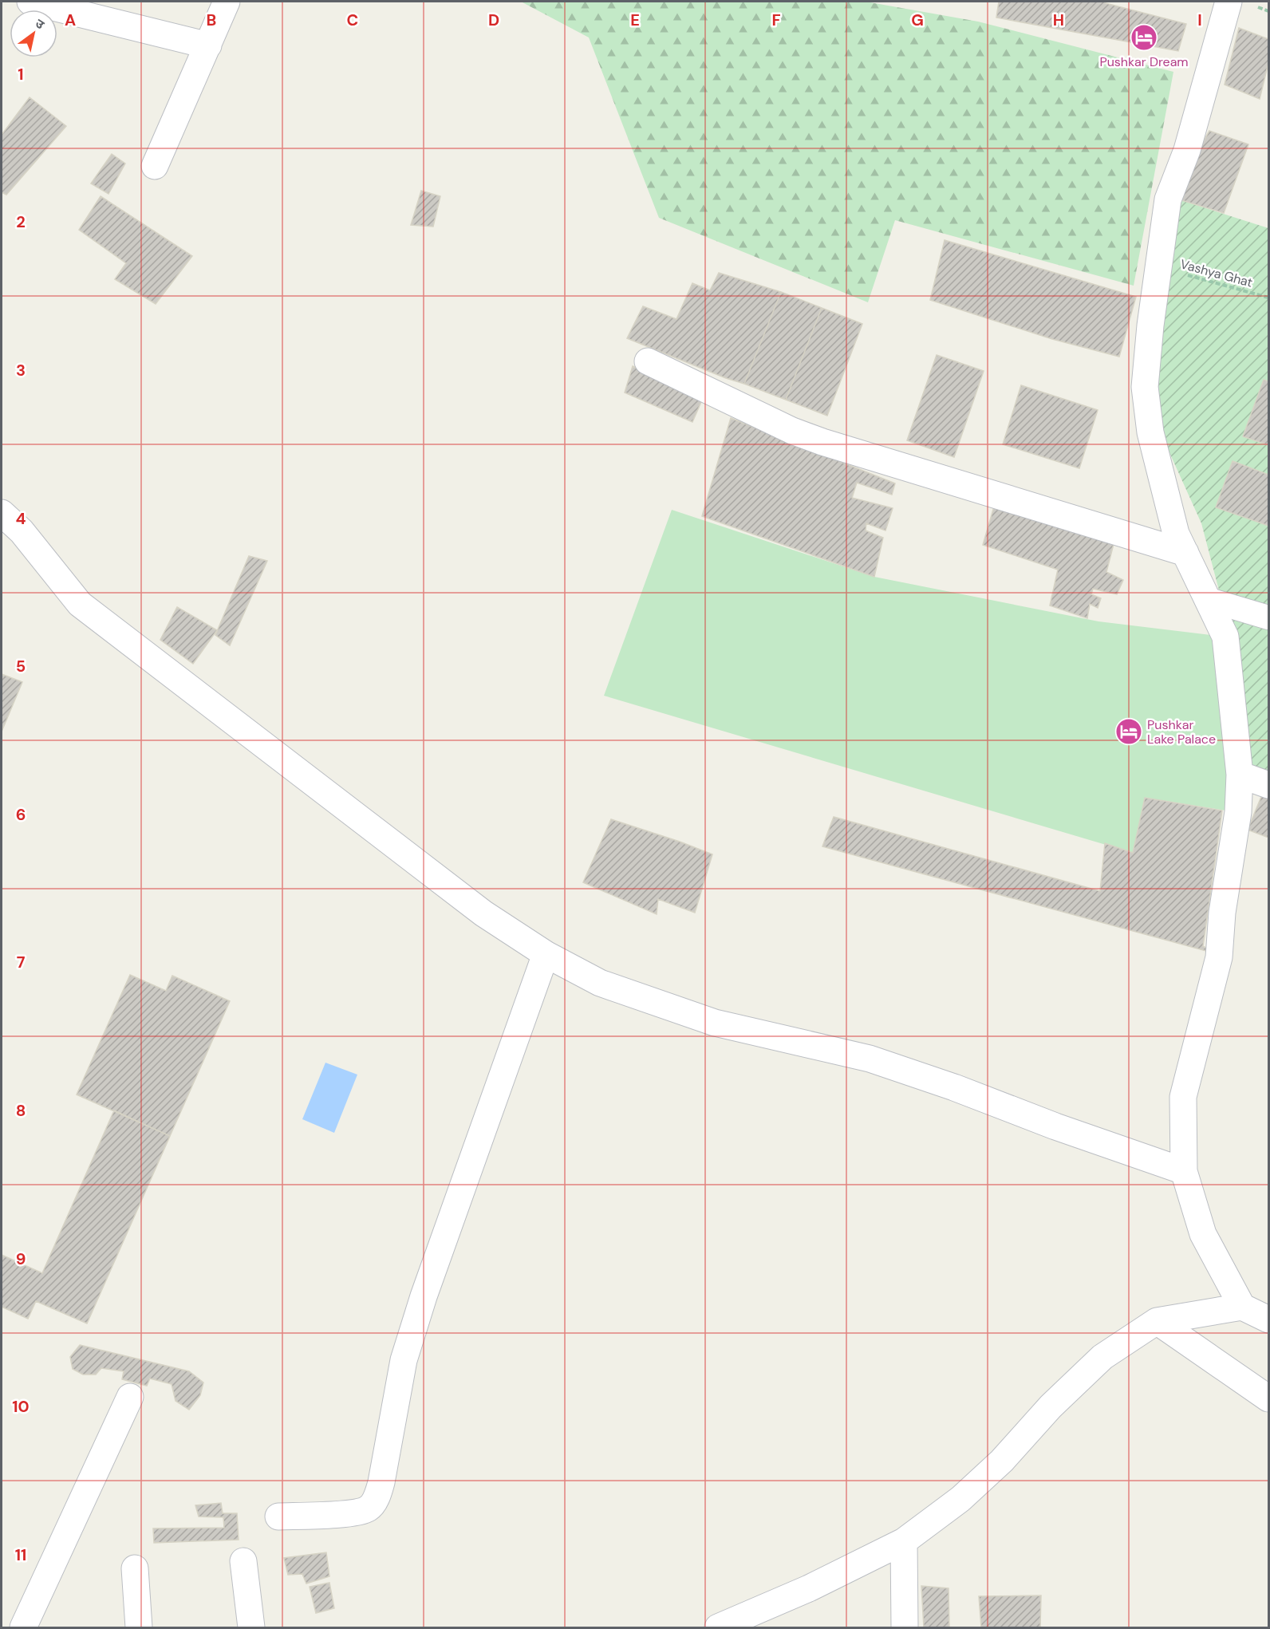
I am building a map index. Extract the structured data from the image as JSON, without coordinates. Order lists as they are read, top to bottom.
{
  "streets": {
    "path": ["Vashya Ghat"]
  },
  "places": {
    "hotel": ["Pushkar Dream", "Pushkar Lake Palace"]
  },
  "north": "top right",
  "grid": {
    "columns": [
      "A",
      "B",
      "C",
      "D",
      "E",
      "F",
      "G",
      "H",
      "I"
    ],
    "rows": [
      "1",
      "2",
      "3",
      "4",
      "5",
      "6",
      "7",
      "8",
      "9",
      "10",
      "11"
    ]
  }
}
